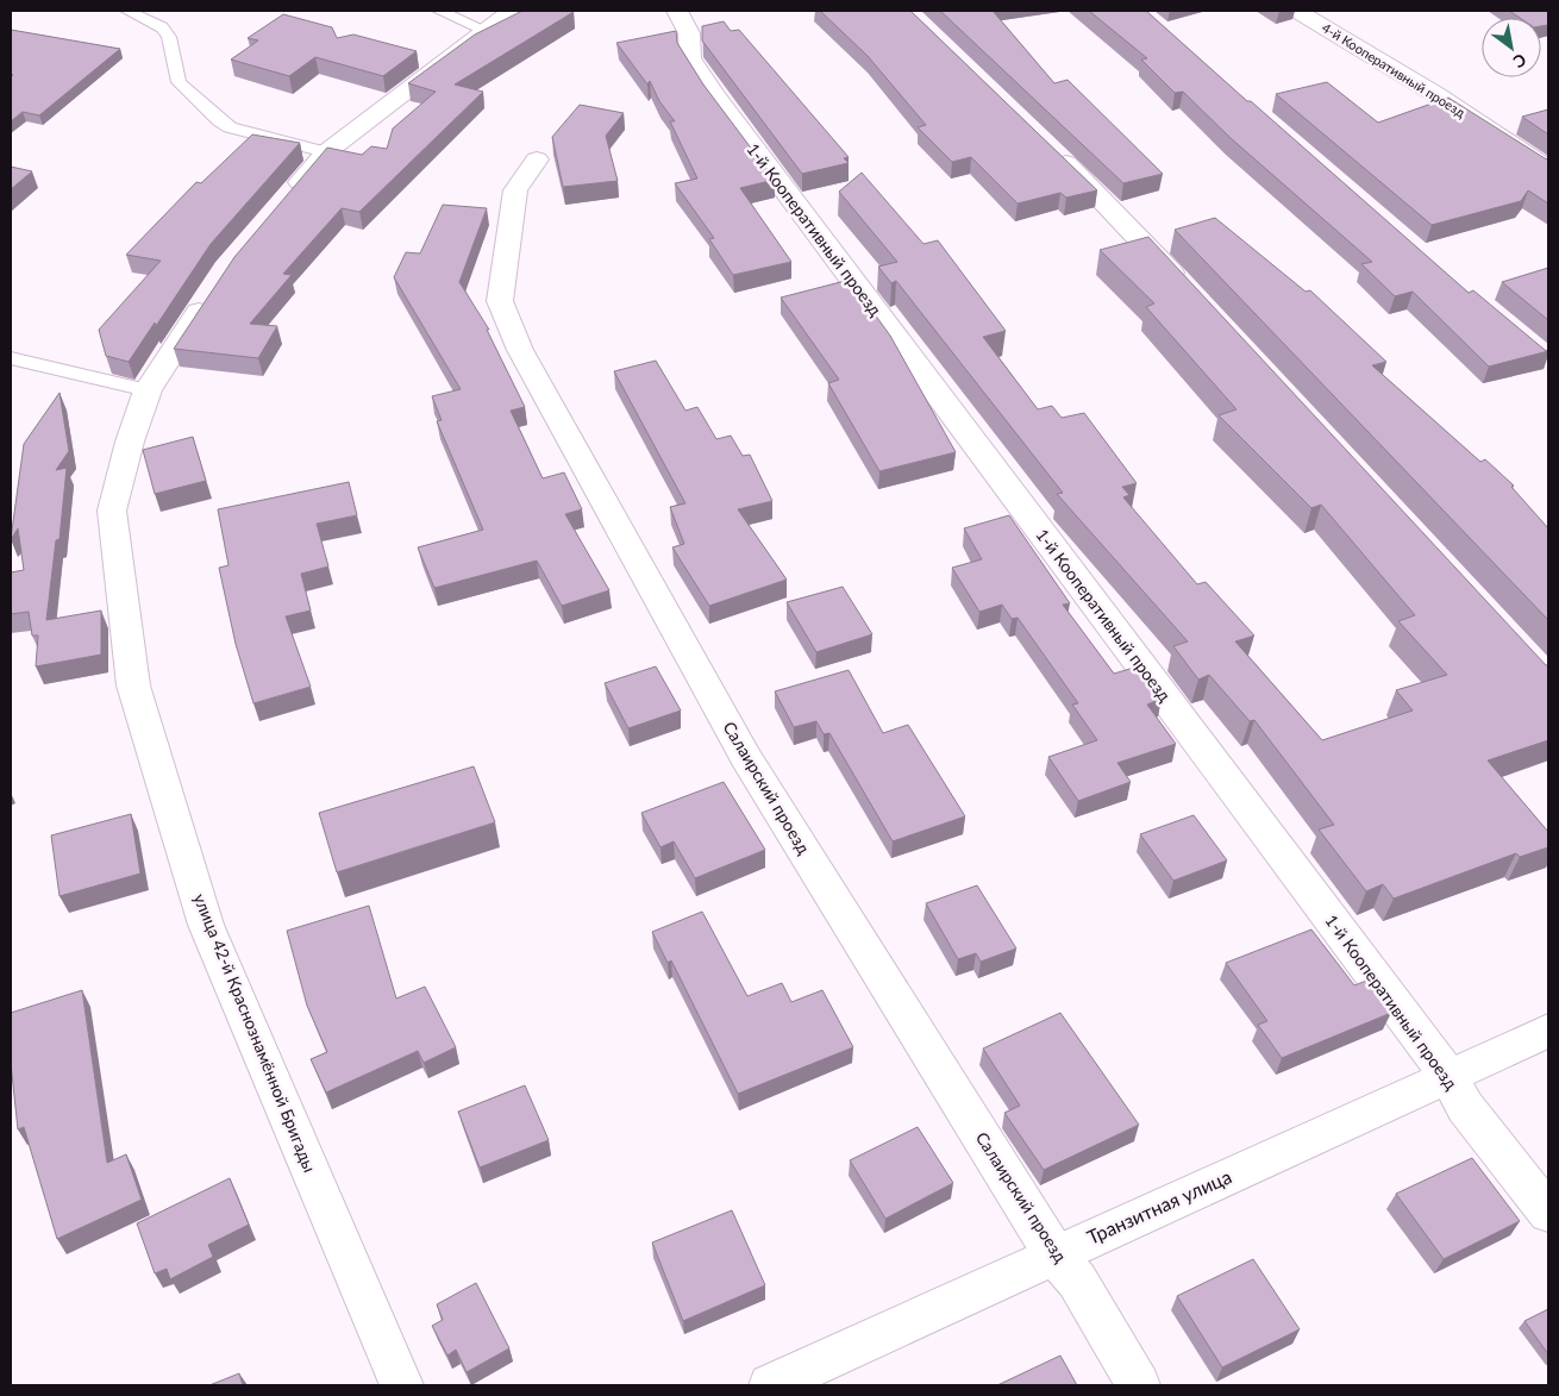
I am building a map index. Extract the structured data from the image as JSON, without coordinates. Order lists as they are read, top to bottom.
{
  "streets": {
    "street": [
      "4-й Кооперативный проезд",
      "1-й Кооперативный проезд",
      "Салаирский проезд",
      "улица 42-й Краснознамённой Бригады",
      "Транзитная улица"
    ]
  },
  "crossings": [
    ["1-й Кооперативный проезд", "Транзитная улица"],
    ["Салаирский проезд", "Транзитная улица"]
  ],
  "north": "bottom right"
}
